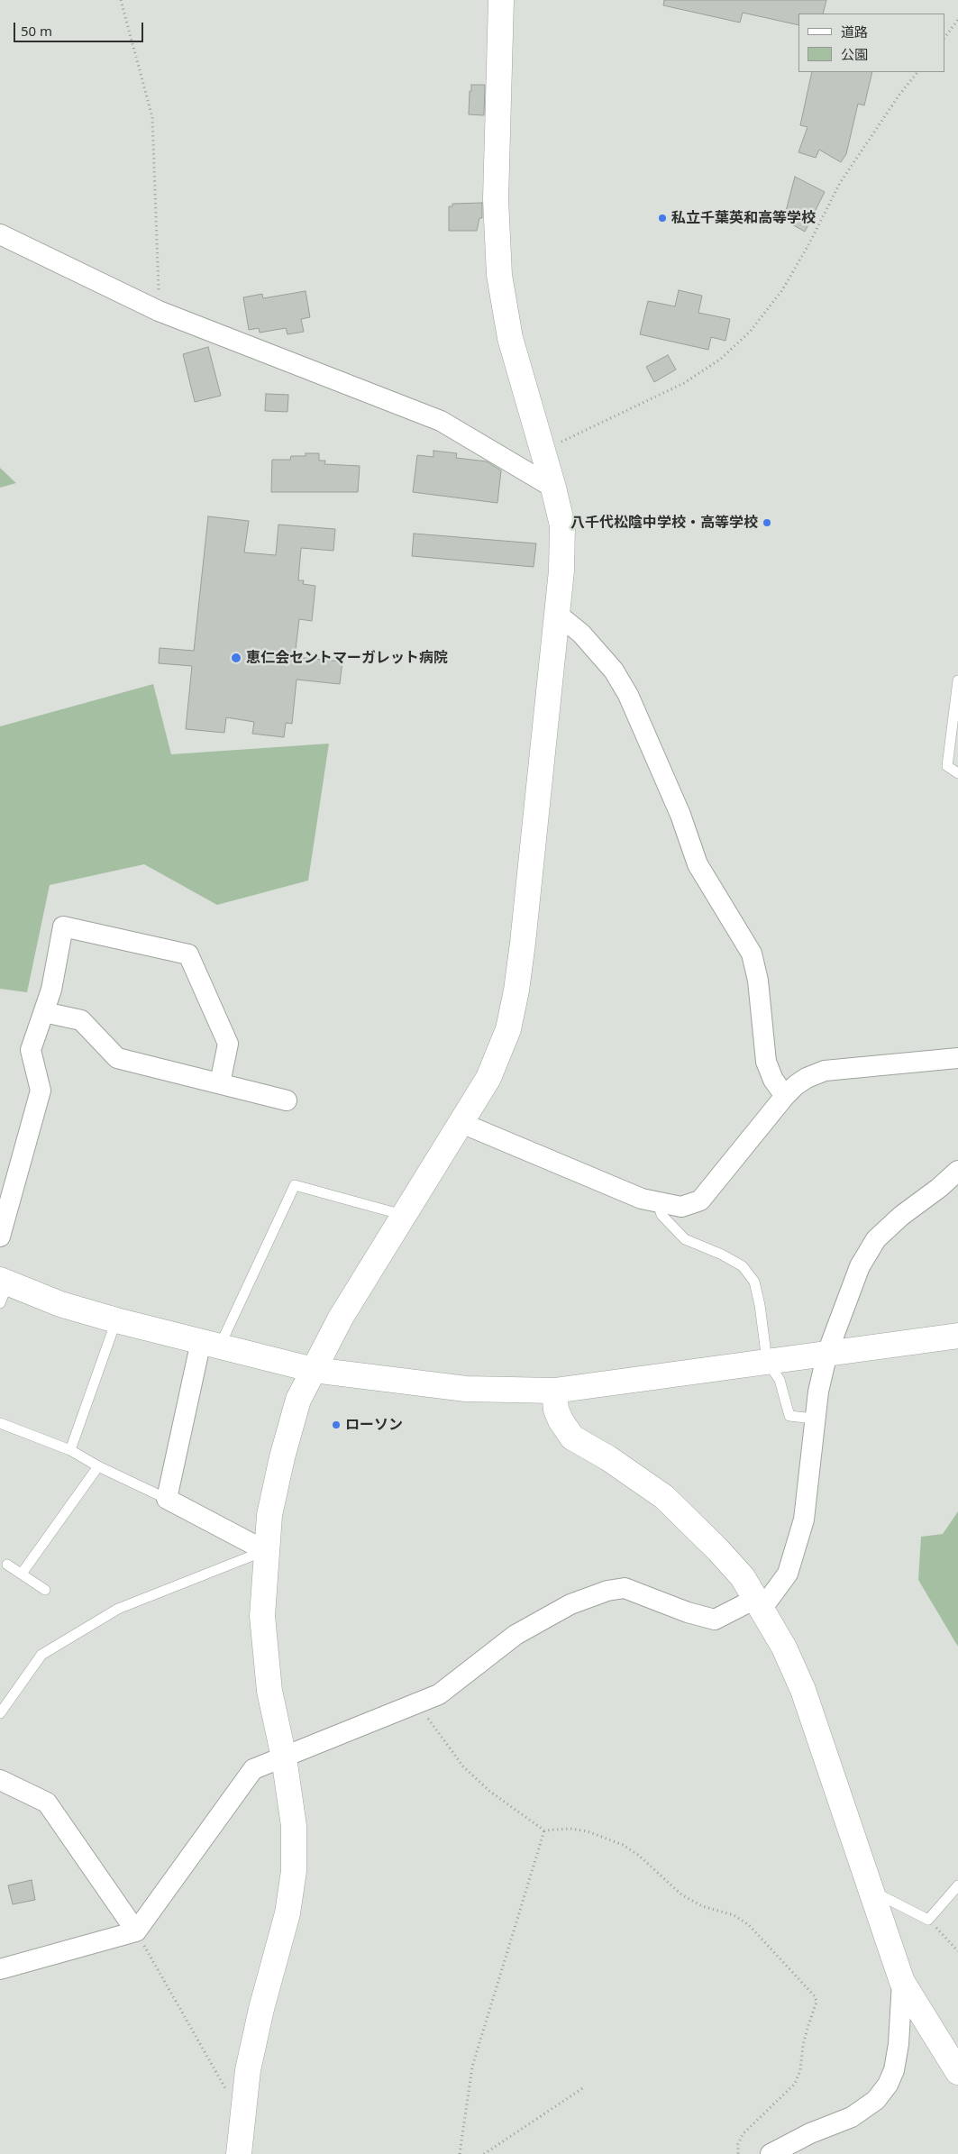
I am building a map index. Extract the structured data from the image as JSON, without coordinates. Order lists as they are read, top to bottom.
{
  "places": [
    "私立千葉英和高等学校",
    "八千代松陰中学校・高等学校",
    "恵仁会セントマーガレット病院",
    "ローソン"
  ],
  "legend": ["道路", "公園"],
  "scale_bar": "50 m"
}
